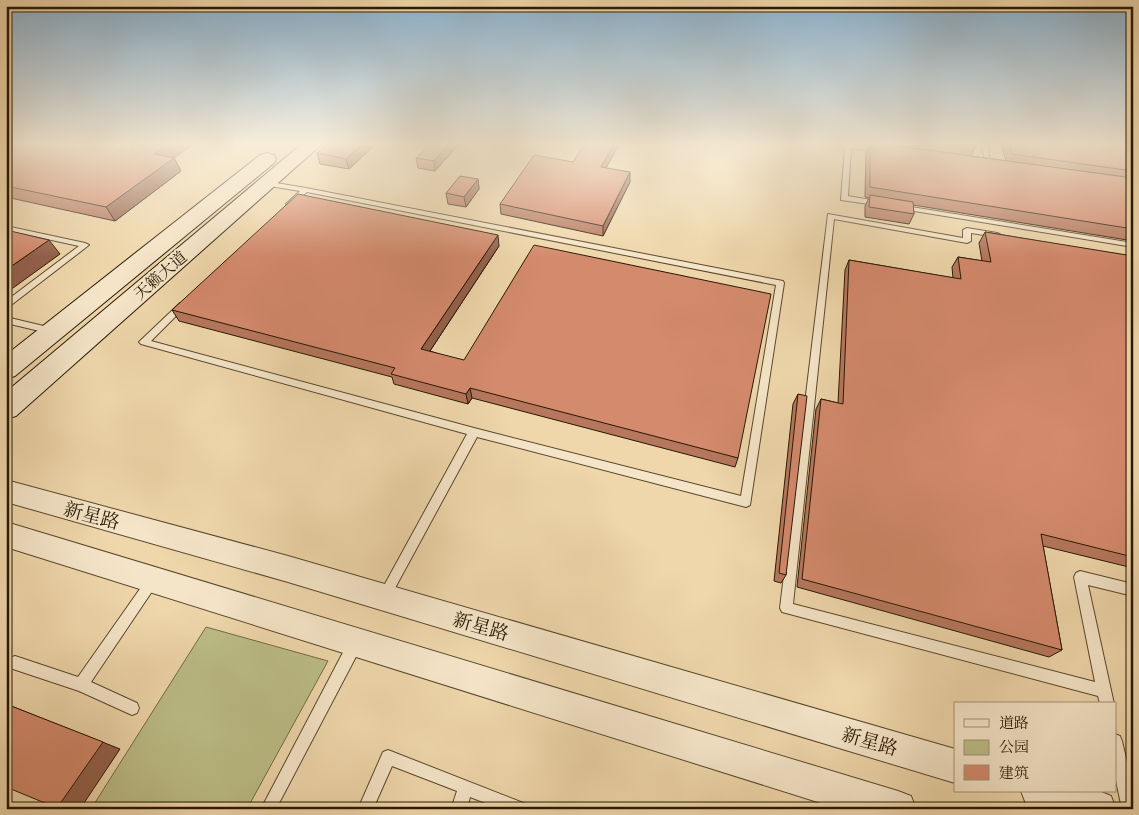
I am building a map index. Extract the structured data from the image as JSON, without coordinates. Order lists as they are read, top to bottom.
{
  "streets": {
    "main road": ["天籁大道"],
    "street": ["新星路"]
  },
  "legend": ["道路", "公园", "建筑"]
}
